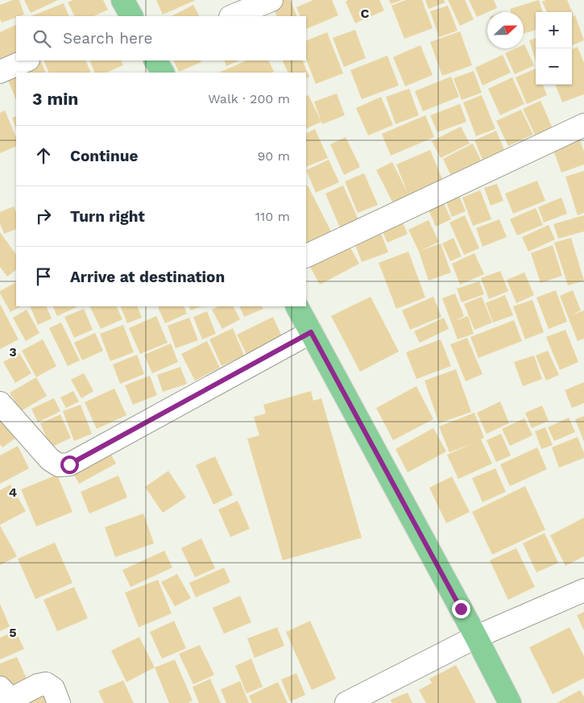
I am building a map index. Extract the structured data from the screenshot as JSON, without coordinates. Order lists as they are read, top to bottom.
{
  "north": "right",
  "page": {
    "map_buttons": ["+", "−"],
    "search": "Search here",
    "heading": ["3 min", "Walk · 200 m"],
    "list": [
      ["Continue", "90 m"],
      ["Turn right", "110 m"],
      "Arrive at destination"
    ]
  },
  "grid": {
    "columns": ["C"],
    "rows": ["3", "4", "5"]
  }
}
